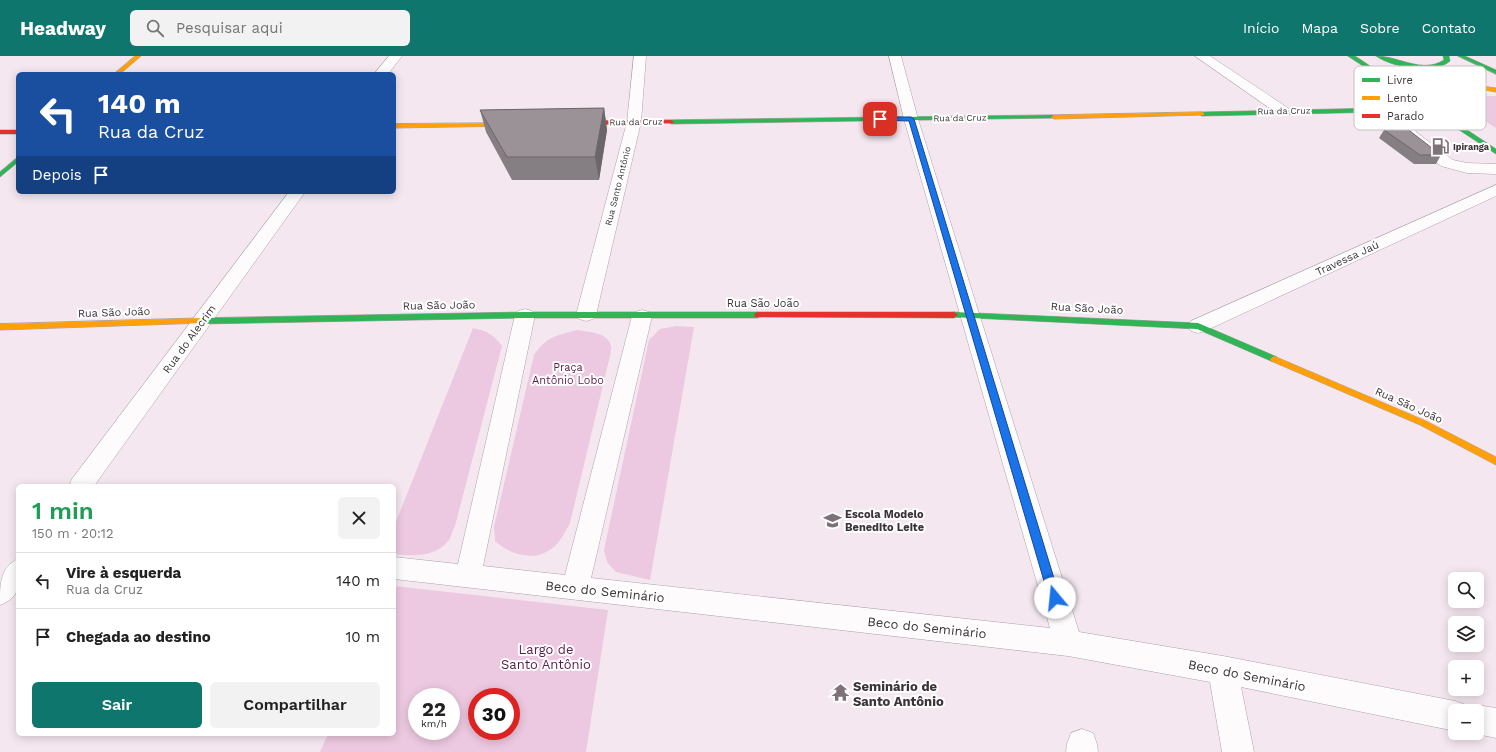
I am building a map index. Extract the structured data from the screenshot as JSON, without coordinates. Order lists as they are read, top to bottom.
{
  "streets": {
    "street": [
      "Rua da Cruz",
      "Rua Santo Antônio",
      "Travessa Jaú",
      "Rua São João",
      "Rua do Alecrim",
      "Beco do Seminário"
    ]
  },
  "crossings": [
    ["Rua da Cruz", "Rua Santo Antônio"],
    ["Rua Santo Antônio", "Rua São João"],
    ["Travessa Jaú", "Rua São João"],
    ["Rua São João", "Rua do Alecrim"]
  ],
  "parks": ["Praça Antônio Lobo", "Largo de Santo Antônio"],
  "places": {
    "fuel station": ["Ipiranga"],
    "school or university": ["Escola Modelo Benedito Leite"],
    "temple": ["Seminário de Santo Antônio"]
  },
  "legend": ["Livre", "Lento", "Parado"],
  "page": {
    "header": "Headway",
    "search": "Pesquisar aqui",
    "nav": [
      "Início",
      "Mapa",
      "Sobre",
      "Contato"
    ],
    "turn": ["140 m", "Rua da Cruz"],
    "then": "Depois",
    "heading": ["1 min", "150 m · 20:12"],
    "list": [
      {
        "name": "Vire à esquerda",
        "note": "Rua da Cruz",
        "value": "140 m"
      },
      {
        "name": "Chegada ao destino",
        "value": "10 m"
      }
    ],
    "map_buttons": ["+", "−"],
    "buttons": ["Sair", "Compartilhar"],
    "speed": "22 km/h",
    "limit": "30"
  }
}
